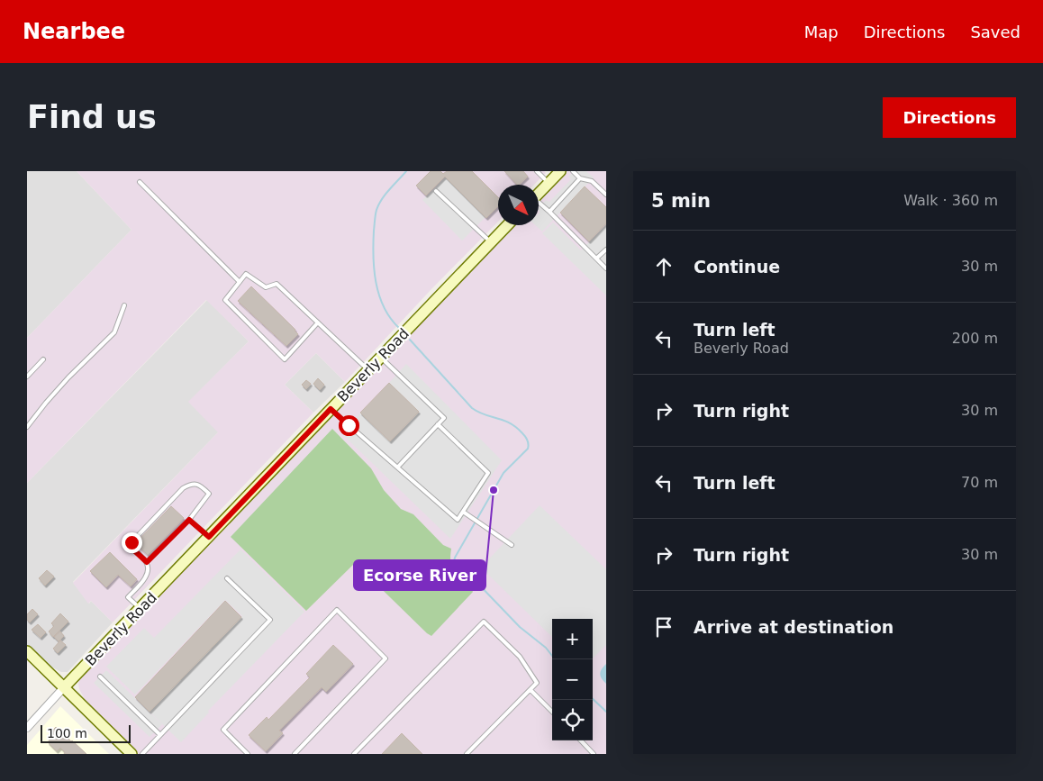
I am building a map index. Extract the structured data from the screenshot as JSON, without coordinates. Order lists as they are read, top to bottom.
{
  "streets": {
    "street": ["Beverly Road"]
  },
  "places": ["Ecorse River"],
  "scale_bar": "100 m",
  "north": "bottom right",
  "page": {
    "header": "Nearbee",
    "nav": ["Map", "Directions", "Saved"],
    "buttons": "Directions",
    "title": "Find us",
    "heading": ["5 min", "Walk · 360 m"],
    "list": [
      ["Continue", "30 m"],
      ["Turn left", "Beverly Road", "200 m"],
      ["Turn right", "30 m"],
      ["Turn left", "70 m"],
      ["Turn right", "30 m"],
      "Arrive at destination"
    ],
    "map_buttons": ["+", "−"],
    "scale": "100 m"
  }
}
